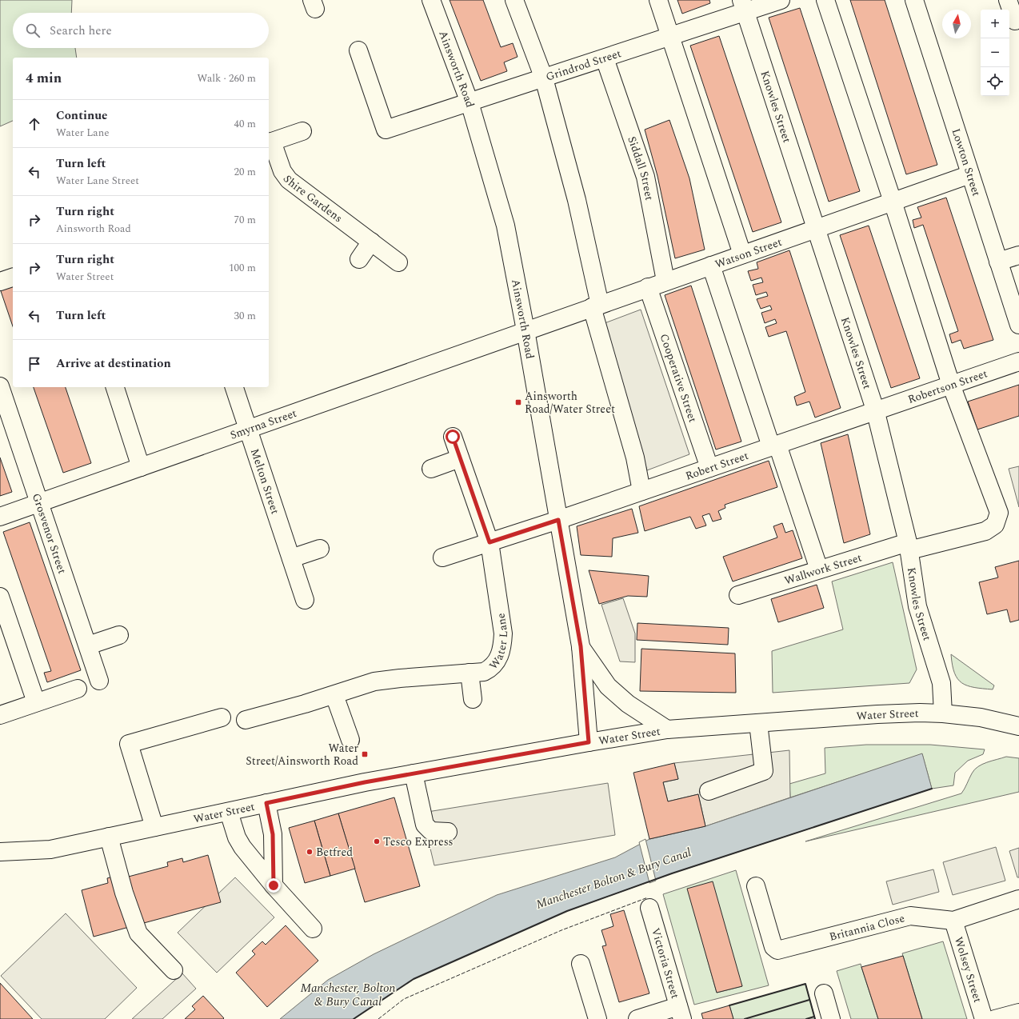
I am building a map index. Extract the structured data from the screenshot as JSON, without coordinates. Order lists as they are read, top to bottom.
{
  "streets": {
    "street": [
      "Grindrod Street",
      "Ainsworth Road",
      "Knowles Street",
      "Lowton Street",
      "Siddall Street",
      "Shire Gardens",
      "Watson Street",
      "Cooperative Street",
      "Robertson Street",
      "Smyrna Street",
      "Robert Street",
      "Melton Street",
      "Grosvenor Street",
      "Wallwork Street",
      "Water Lane",
      "Water Street",
      "Britannia Close",
      "Victoria Street",
      "Wolsey Street"
    ]
  },
  "crossings": [
    ["Grindrod Street", "Ainsworth Road"],
    ["Grindrod Street", "Knowles Street"],
    ["Grindrod Street", "Siddall Street"],
    ["Ainsworth Road", "Watson Street"],
    ["Ainsworth Road", "Smyrna Street"],
    ["Ainsworth Road", "Robert Street"],
    ["Ainsworth Road", "Water Street"],
    ["Knowles Street", "Watson Street"],
    ["Knowles Street", "Robertson Street"],
    ["Knowles Street", "Robert Street"],
    ["Knowles Street", "Wallwork Street"],
    ["Knowles Street", "Water Street"],
    ["Lowton Street", "Watson Street"],
    ["Siddall Street", "Watson Street"],
    ["Watson Street", "Cooperative Street"],
    ["Watson Street", "Smyrna Street"],
    ["Watson Street", "Wallwork Street"],
    ["Cooperative Street", "Robert Street"],
    ["Robertson Street", "Robert Street"],
    ["Robertson Street", "Wallwork Street"],
    ["Smyrna Street", "Melton Street"],
    ["Smyrna Street", "Grosvenor Street"],
    ["Robert Street", "Water Lane"],
    ["Britannia Close", "Wolsey Street"]
  ],
  "water": ["Manchester Bolton & Bury Canal", "Manchester, Bolton & Bury Canal"],
  "places": {
    "transit": ["Ainsworth Road/Water Street", "Water Street/Ainsworth Road"],
    "other": ["Tesco Express", "Betfred"]
  },
  "north": "top",
  "page": {
    "map_buttons": ["+", "−"],
    "search": "Search here",
    "heading": ["4 min", "Walk · 260 m"],
    "list": [
      ["Continue", "Water Lane", "40 m"],
      ["Turn left", "Water Lane Street", "20 m"],
      ["Turn right", "Ainsworth Road", "70 m"],
      ["Turn right", "Water Street", "100 m"],
      ["Turn left", "30 m"],
      "Arrive at destination"
    ]
  }
}
